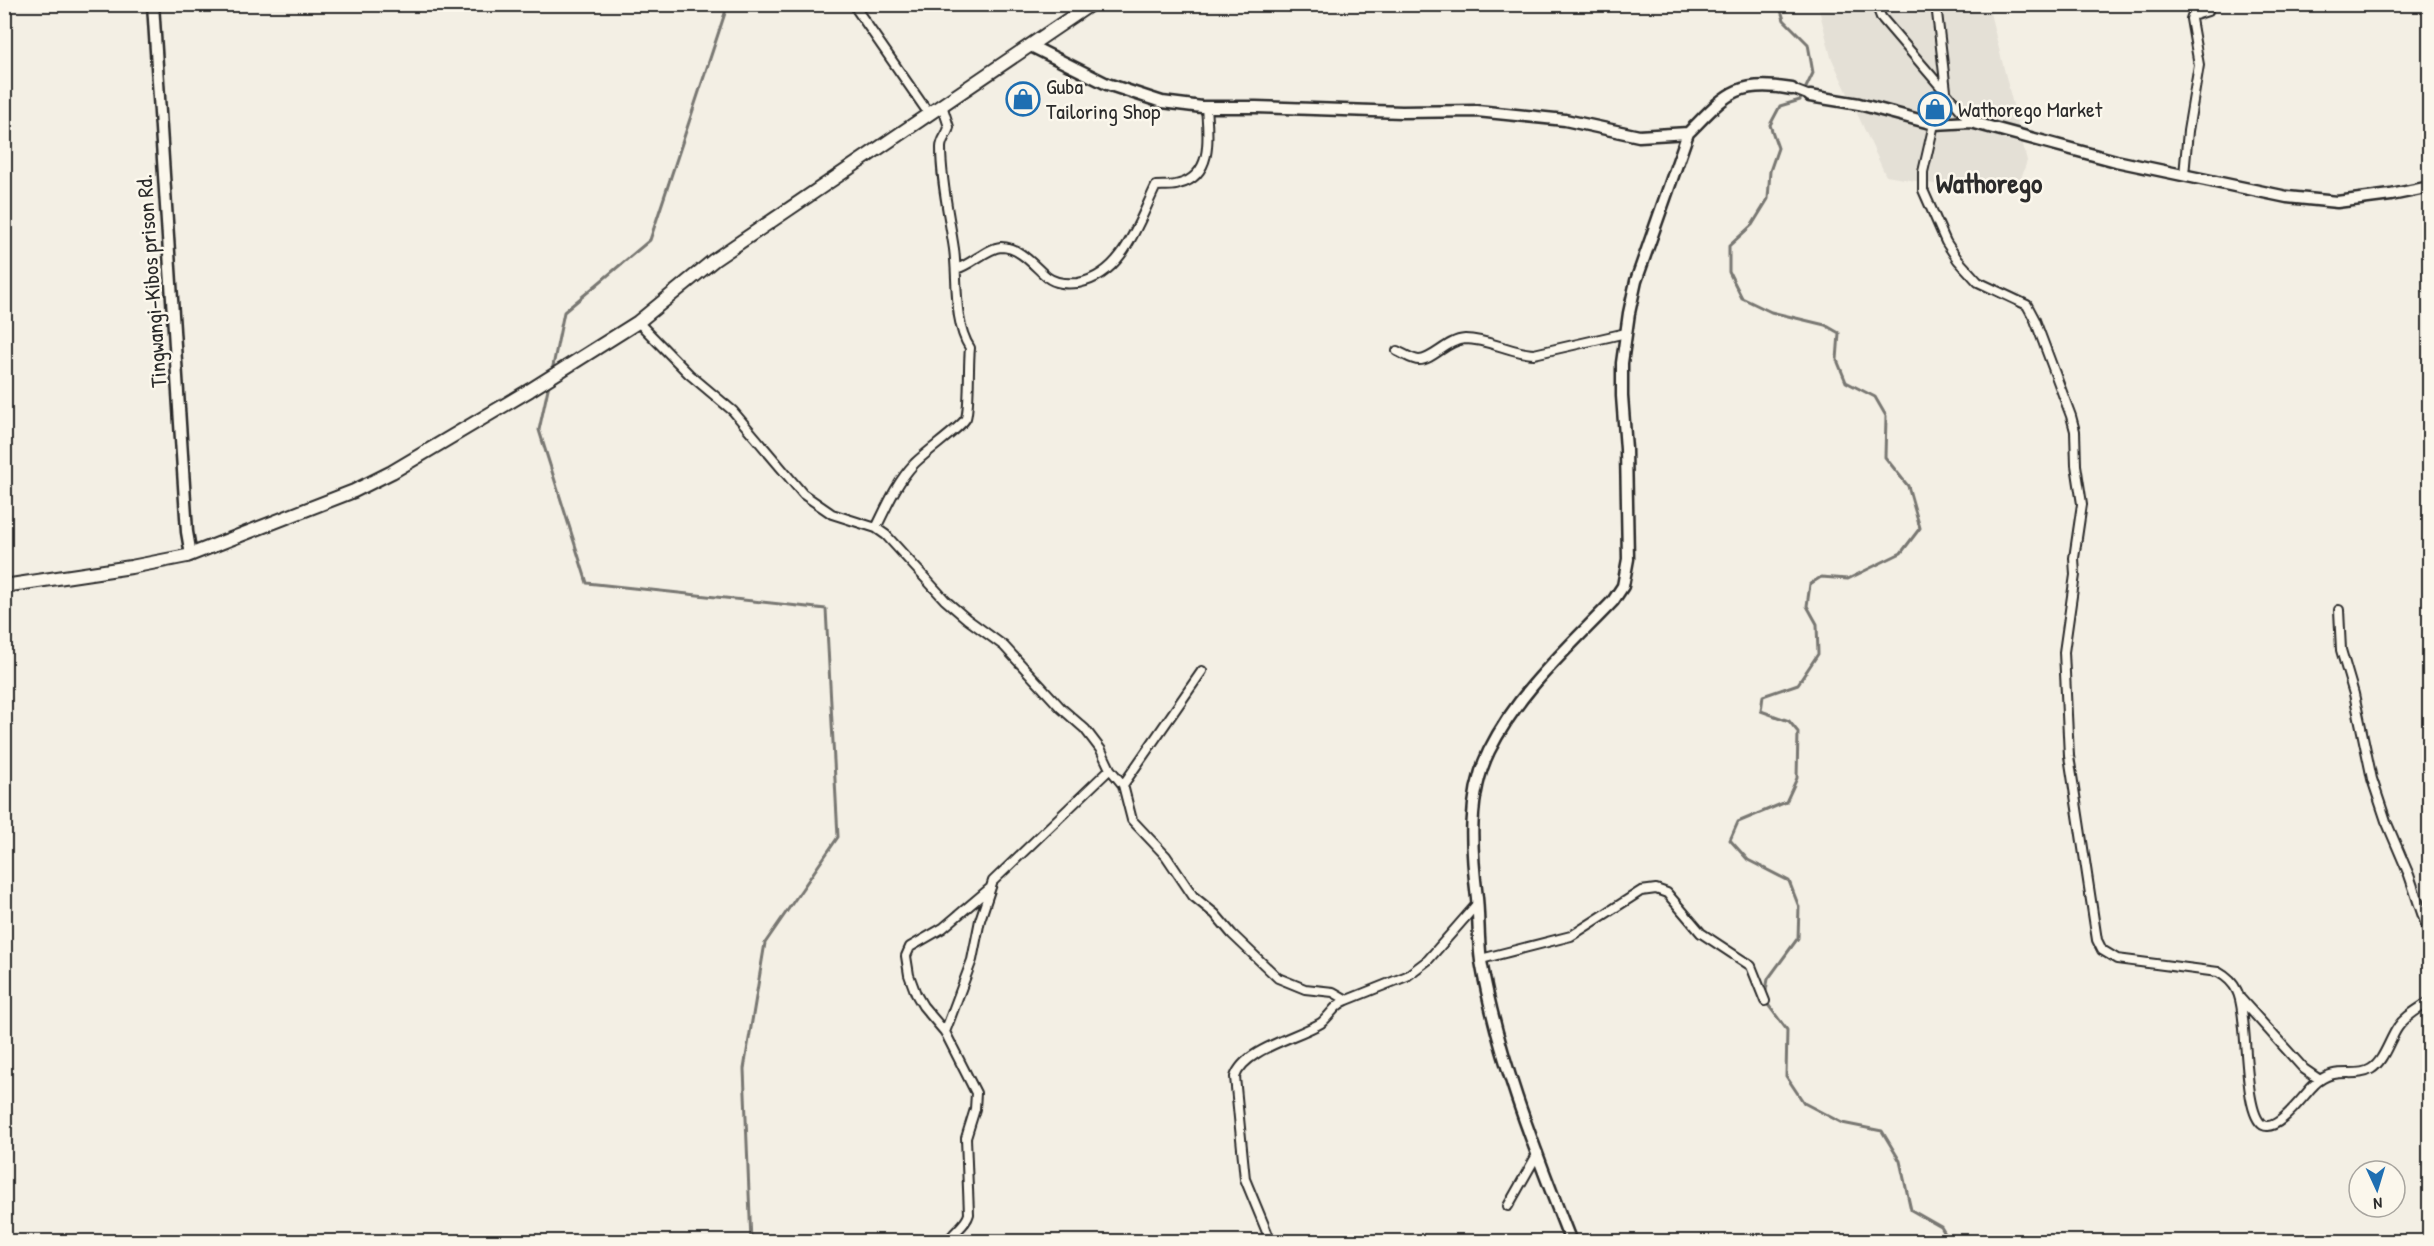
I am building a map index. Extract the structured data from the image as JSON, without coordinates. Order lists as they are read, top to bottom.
{
  "streets": {
    "street": ["Tingwangi-Kibos prison Rd."]
  },
  "districts": ["Wathorego"],
  "places": {
    "shop": ["Guba Tailoring Shop", "Wathorego Market"]
  },
  "north": "bottom"
}
